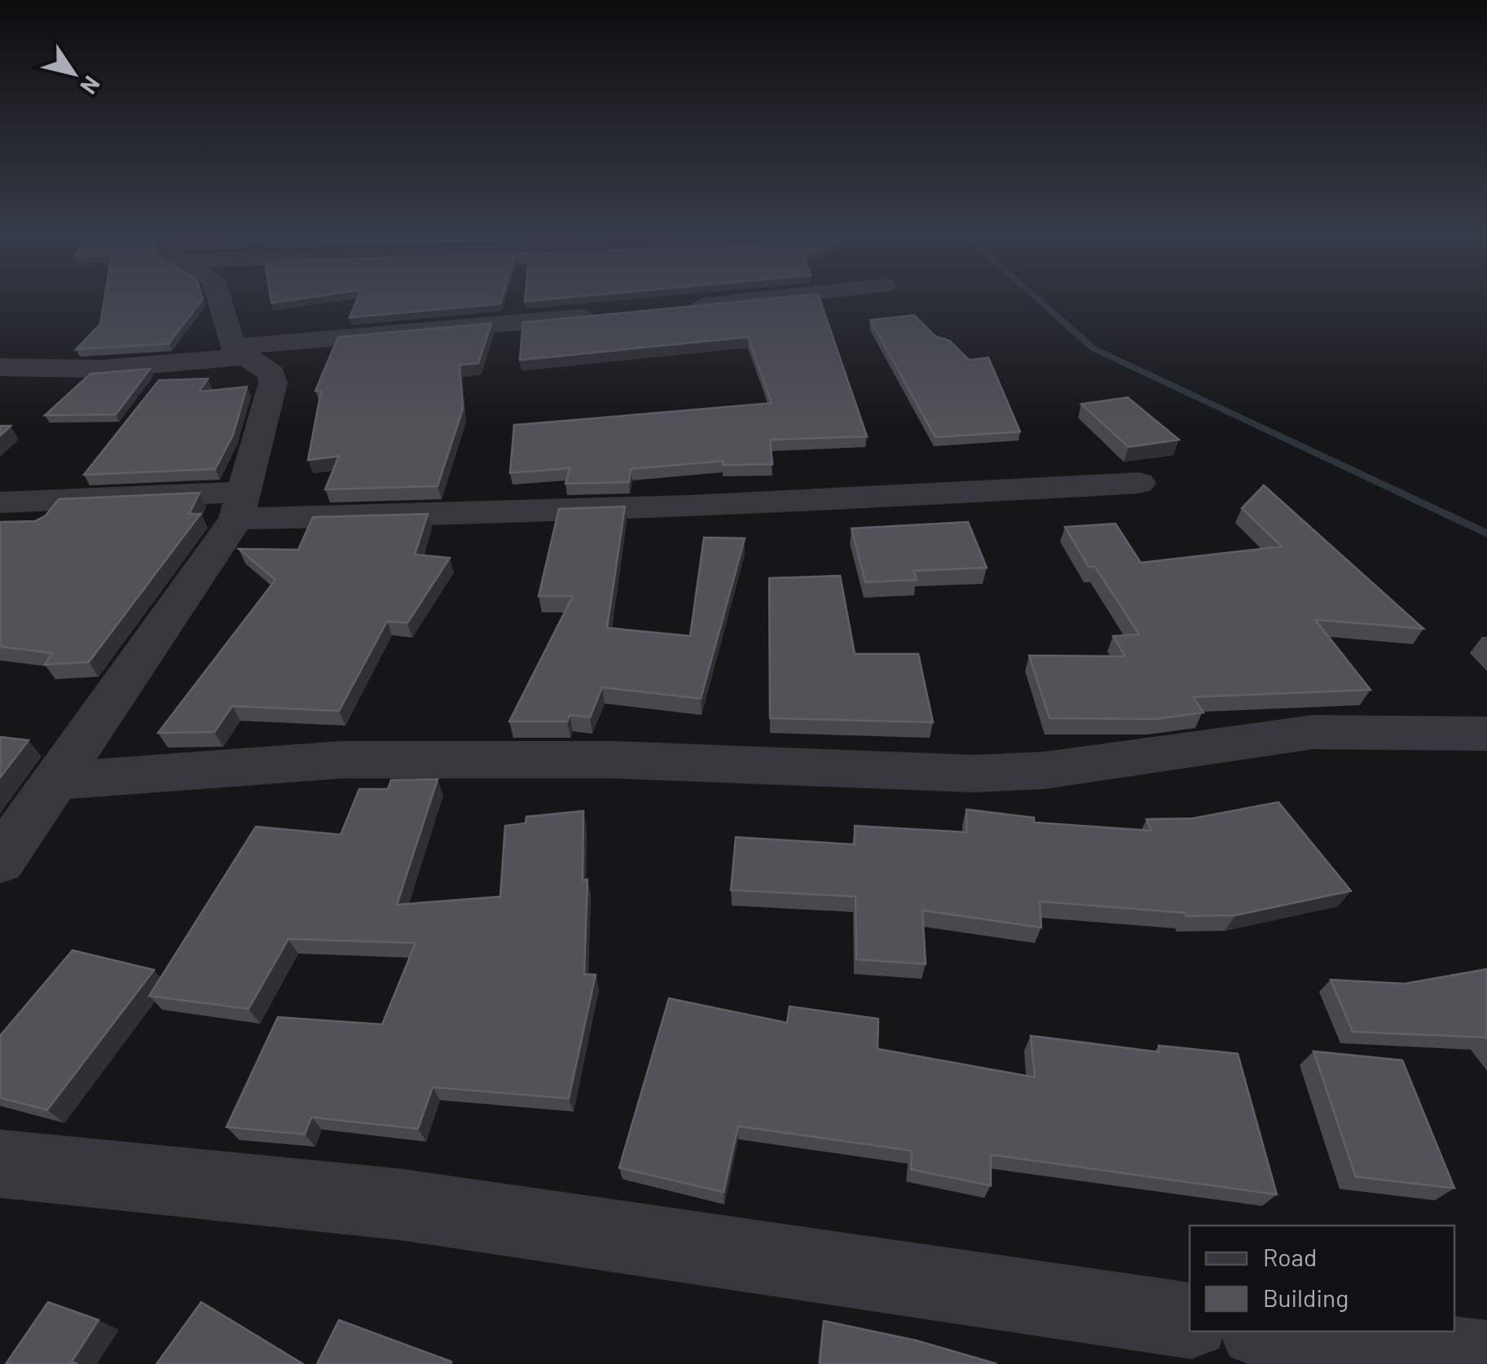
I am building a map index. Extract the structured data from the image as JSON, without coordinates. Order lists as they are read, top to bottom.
{
  "legend": ["Road", "Building"],
  "north": "bottom right"
}
